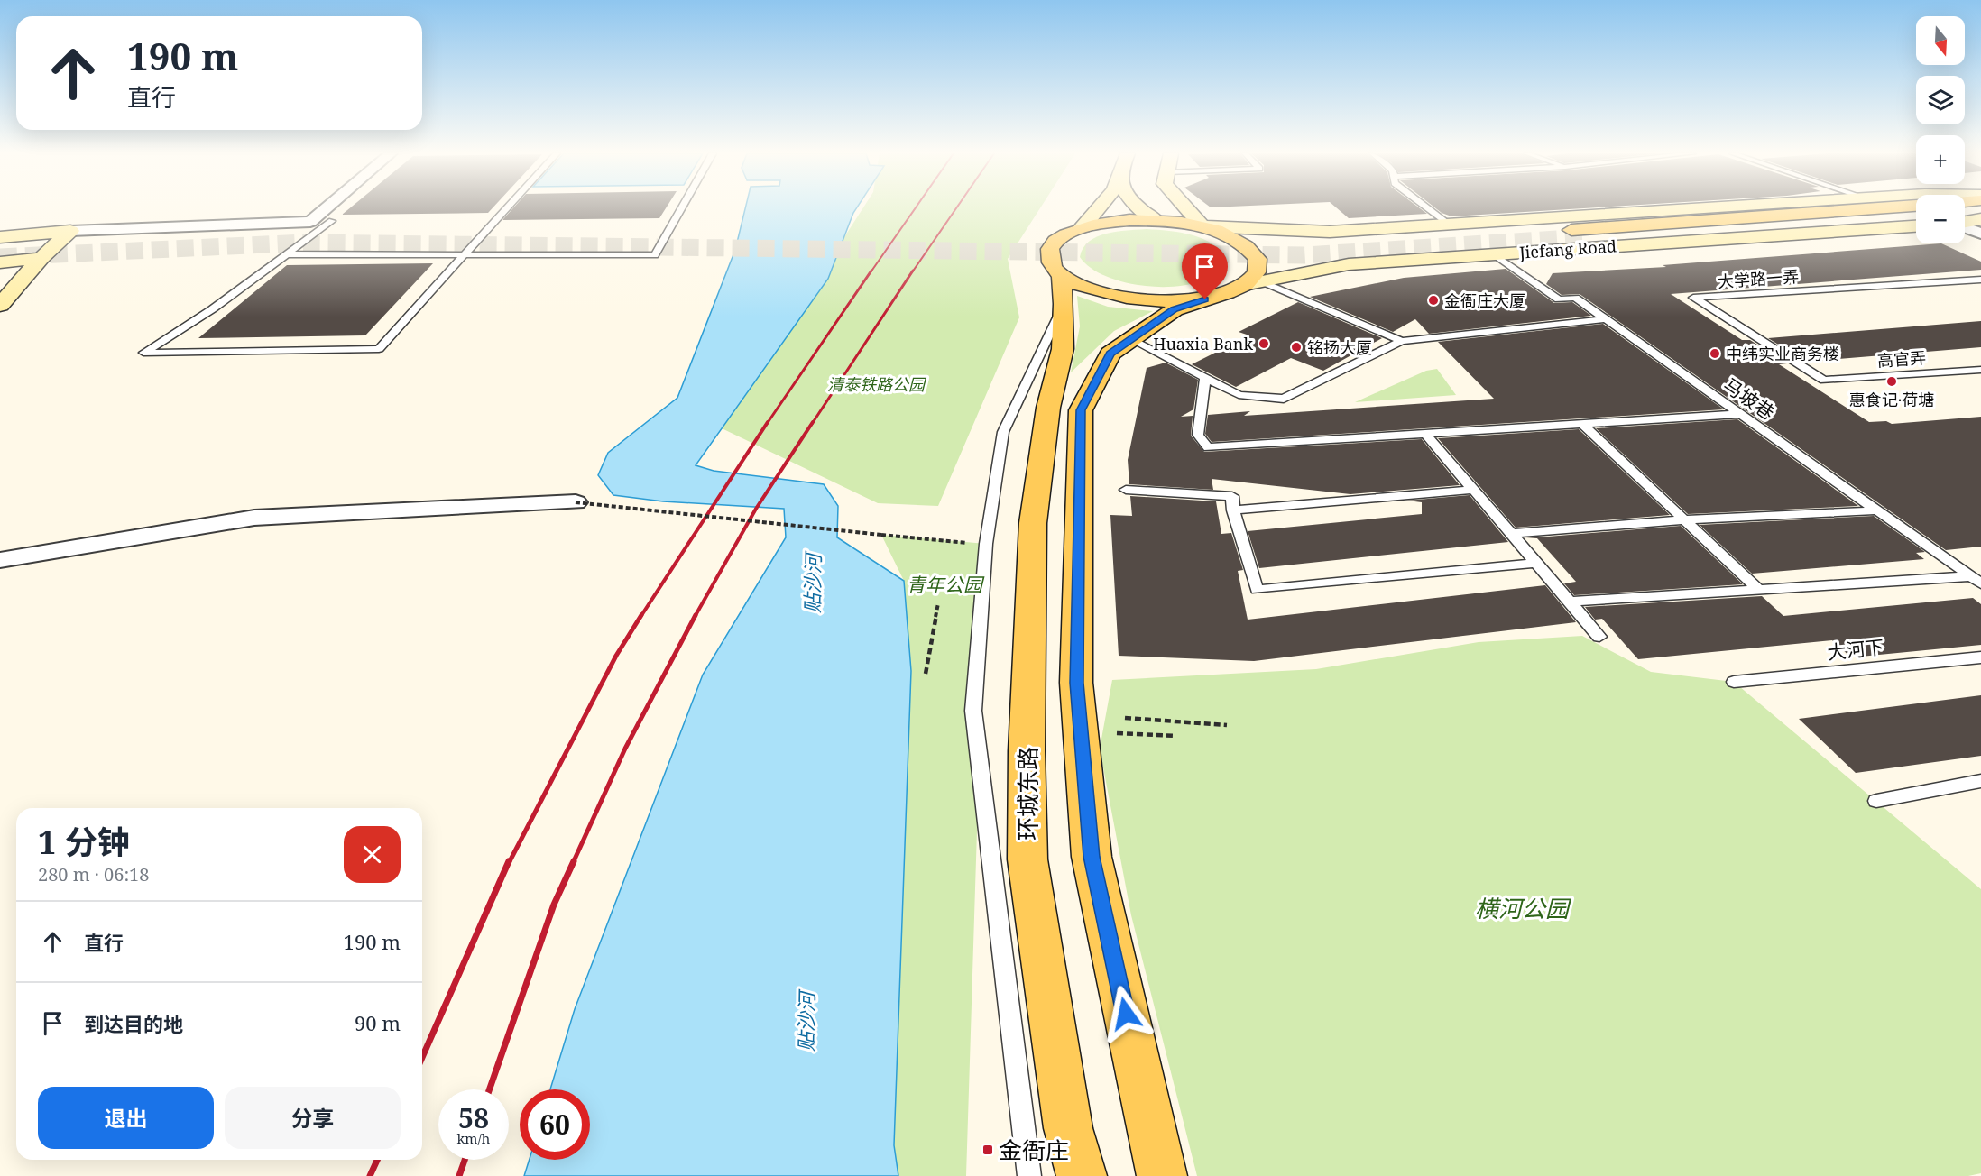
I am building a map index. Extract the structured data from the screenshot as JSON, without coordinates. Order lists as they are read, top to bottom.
{
  "streets": {
    "main road": ["Jiefang Road", "环城东路"],
    "lane": [
      "大学路一弄",
      "高官弄",
      "马坡巷",
      "大河下"
    ]
  },
  "crossings": [
    ["Jiefang Road", "马坡巷"],
    ["大学路一弄", "高官弄"]
  ],
  "water": ["贴沙河"],
  "parks": ["清泰铁路公园", "青年公园", "横河公园"],
  "places": {
    "other": [
      "金衙庄大厦",
      "Huaxia Bank",
      "铭扬大厦",
      "中纬实业商务楼",
      "惠食记·荷塘"
    ],
    "transit": ["金衙庄"]
  },
  "north": "bottom",
  "page": {
    "map_buttons": ["+", "−"],
    "turn": ["190 m", "直行"],
    "heading": ["1 分钟", "280 m · 06:18"],
    "list": [
      {
        "name": "直行",
        "value": "190 m"
      },
      {
        "name": "到达目的地",
        "value": "90 m"
      }
    ],
    "buttons": ["退出", "分享"],
    "speed": "58 km/h",
    "limit": "60"
  }
}
